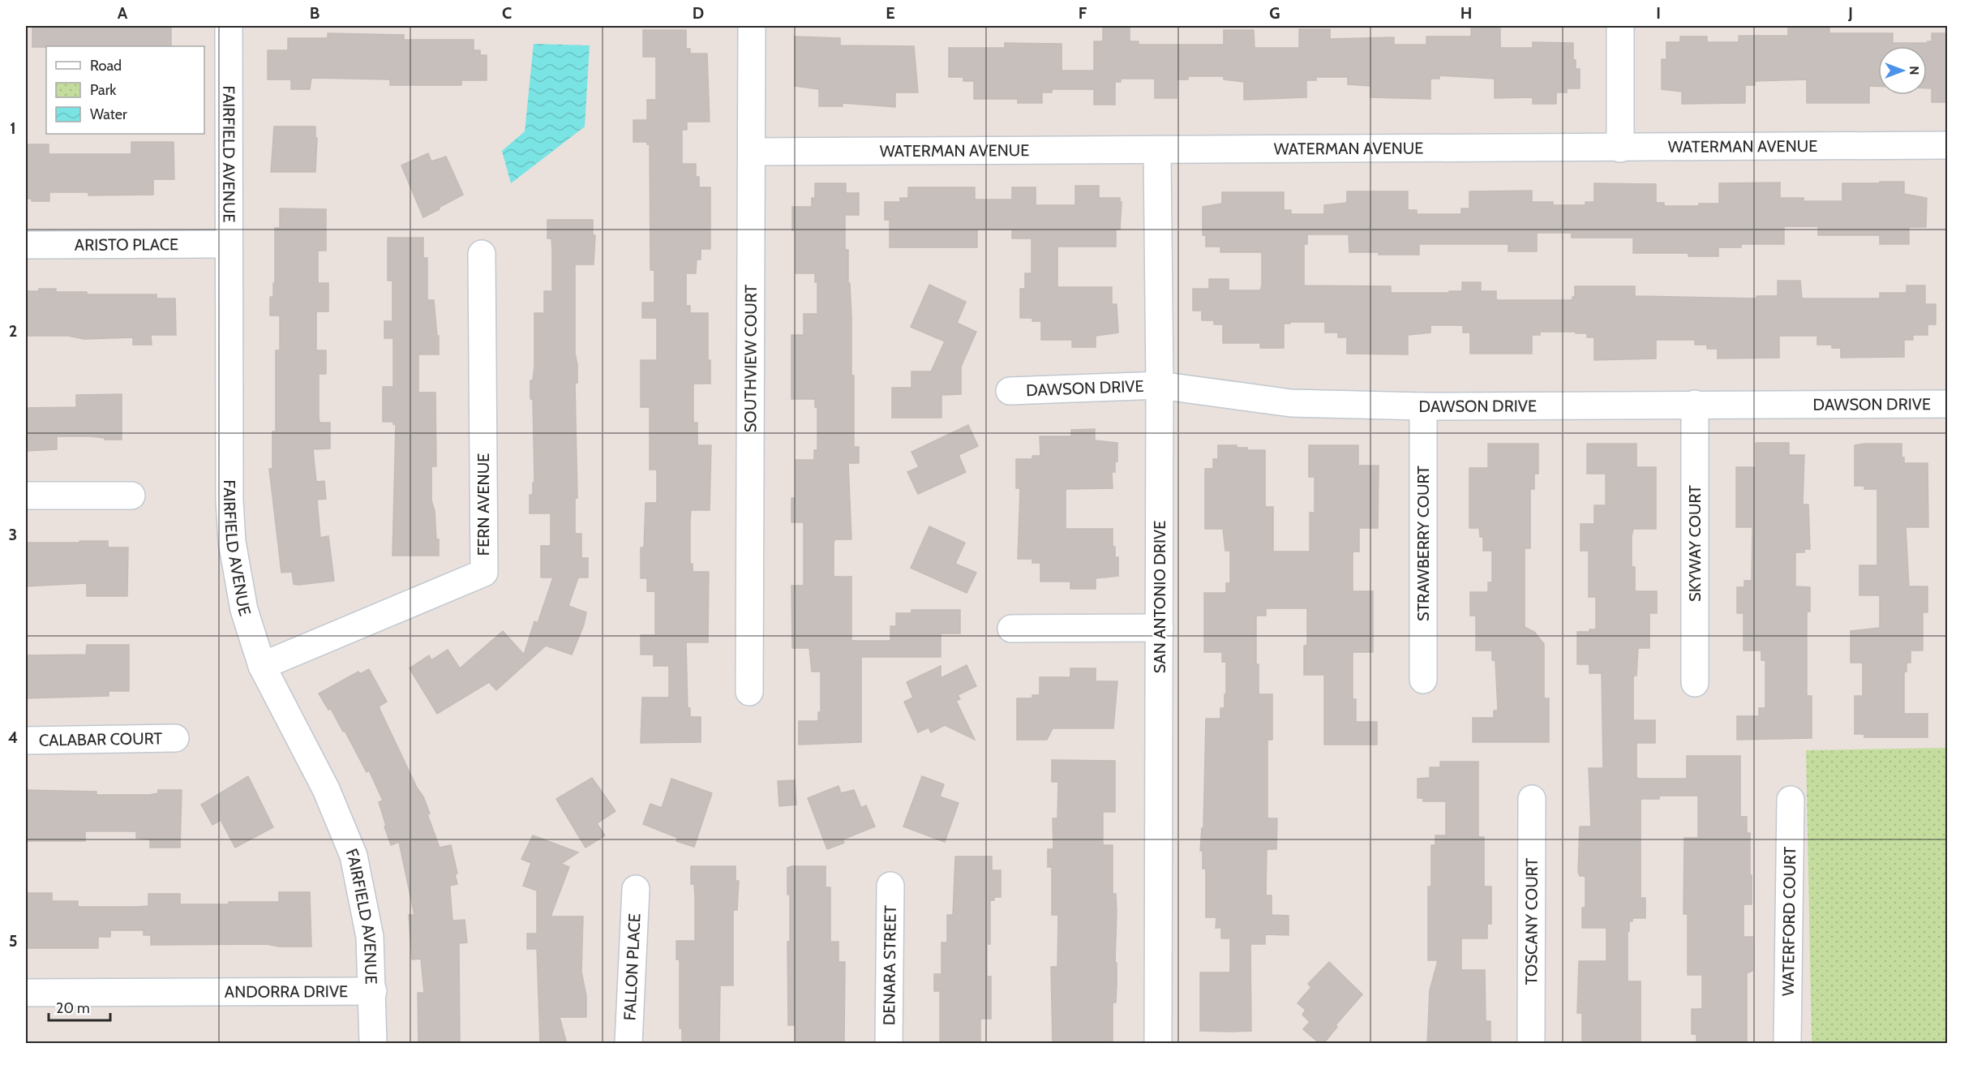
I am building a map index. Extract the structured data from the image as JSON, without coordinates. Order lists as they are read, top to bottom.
{
  "streets": {
    "street": [
      "WATERMAN AVENUE",
      "FAIRFIELD AVENUE",
      "ARISTO PLACE",
      "SOUTHVIEW COURT",
      "DAWSON DRIVE",
      "FERN AVENUE",
      "STRAWBERRY COURT",
      "SKYWAY COURT",
      "SAN ANTONIO DRIVE",
      "CALABAR COURT",
      "TOSCANY COURT",
      "WATERFORD COURT",
      "DENARA STREET",
      "FALLON PLACE",
      "ANDORRA DRIVE"
    ]
  },
  "crossings": [
    ["WATERMAN AVENUE", "SOUTHVIEW COURT"],
    ["WATERMAN AVENUE", "SAN ANTONIO DRIVE"],
    ["FAIRFIELD AVENUE", "ARISTO PLACE"],
    ["FAIRFIELD AVENUE", "FERN AVENUE"],
    ["FAIRFIELD AVENUE", "ANDORRA DRIVE"],
    ["DAWSON DRIVE", "STRAWBERRY COURT"],
    ["DAWSON DRIVE", "SKYWAY COURT"],
    ["DAWSON DRIVE", "SAN ANTONIO DRIVE"]
  ],
  "legend": ["Road", "Park", "Water"],
  "scale_bar": "20 m",
  "north": "right",
  "grid": {
    "columns": [
      "A",
      "B",
      "C",
      "D",
      "E",
      "F",
      "G",
      "H",
      "I",
      "J"
    ],
    "rows": [
      "1",
      "2",
      "3",
      "4",
      "5"
    ]
  }
}
